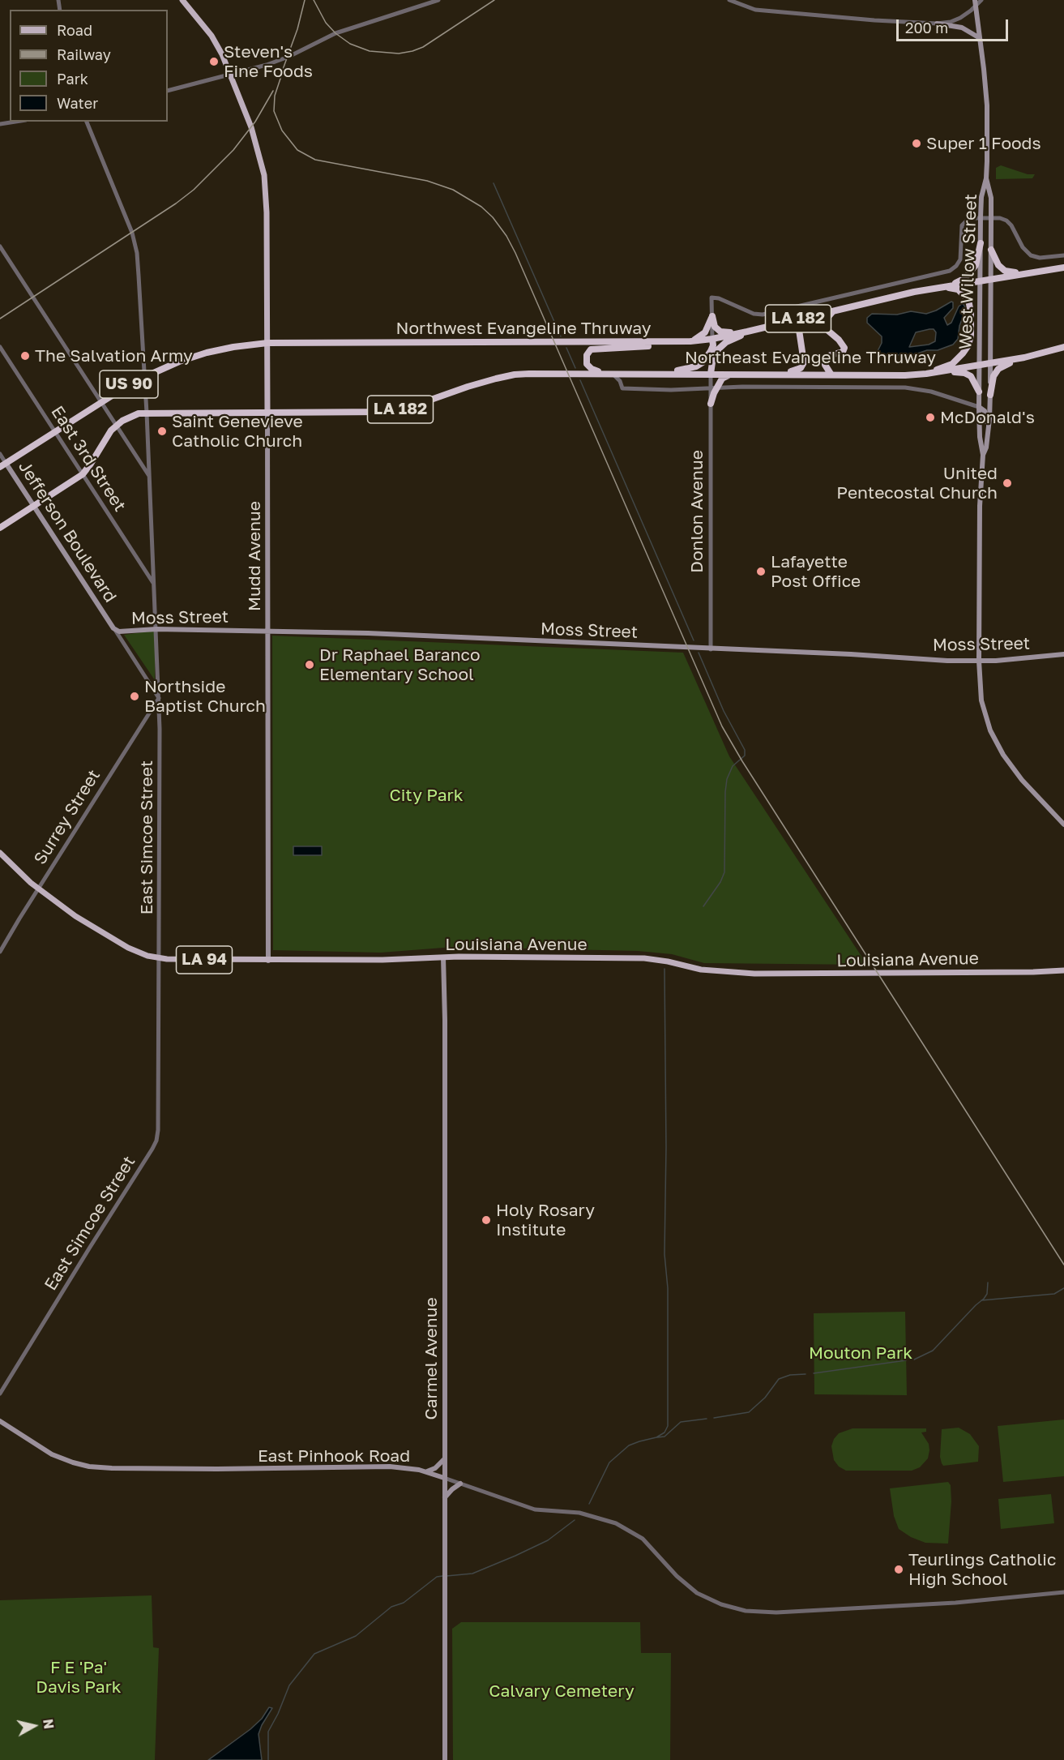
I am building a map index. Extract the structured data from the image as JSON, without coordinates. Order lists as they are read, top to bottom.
{
  "streets": {
    "highway": [
      "LA 182",
      "Northwest Evangeline Thruway",
      "Northeast Evangeline Thruway",
      "US 90"
    ],
    "main road": [
      "West Willow Street",
      "Jefferson Boulevard",
      "Mudd Avenue",
      "Moss Street",
      "Louisiana Avenue",
      "LA 94",
      "Carmel Avenue",
      "East Pinhook Road"
    ],
    "street": [
      "East 3rd Street",
      "Donlon Avenue",
      "Surrey Street",
      "East Simcoe Street"
    ]
  },
  "crossings": [
    ["West Willow Street", "Northwest Evangeline Thruway"],
    ["West Willow Street", "Northeast Evangeline Thruway"],
    ["Northwest Evangeline Thruway", "East 3rd Street"],
    ["Northwest Evangeline Thruway", "Jefferson Boulevard"],
    ["Northwest Evangeline Thruway", "Mudd Avenue"],
    ["Northwest Evangeline Thruway", "East Simcoe Street"],
    ["Northeast Evangeline Thruway", "US 90"],
    ["Northeast Evangeline Thruway", "East 3rd Street"],
    ["Northeast Evangeline Thruway", "Jefferson Boulevard"],
    ["Northeast Evangeline Thruway", "Mudd Avenue"],
    ["Northeast Evangeline Thruway", "East Simcoe Street"],
    ["US 90", "Jefferson Boulevard"],
    ["East 3rd Street", "East Simcoe Street"],
    ["Donlon Avenue", "Moss Street"],
    ["Jefferson Boulevard", "Moss Street"],
    ["Jefferson Boulevard", "Surrey Street"],
    ["Jefferson Boulevard", "East Simcoe Street"],
    ["Mudd Avenue", "Moss Street"],
    ["Mudd Avenue", "Louisiana Avenue"],
    ["Moss Street", "East Simcoe Street"],
    ["Surrey Street", "East Simcoe Street"],
    ["Surrey Street", "Louisiana Avenue"],
    ["East Simcoe Street", "Louisiana Avenue"],
    ["Louisiana Avenue", "Carmel Avenue"],
    ["Carmel Avenue", "East Pinhook Road"]
  ],
  "parks": [
    "City Park",
    "Mouton Park",
    "F E 'Pa' Davis Park",
    "Calvary Cemetery"
  ],
  "places": [
    "Steven's Fine Foods",
    "Super 1 Foods",
    "The Salvation Army",
    "McDonald's",
    "Saint Genevieve Catholic Church",
    "United Pentecostal Church",
    "Lafayette Post Office",
    "Dr Raphael Baranco Elementary School",
    "Northside Baptist Church",
    "Holy Rosary Institute",
    "Teurlings Catholic High School"
  ],
  "legend": [
    "Road",
    "Railway",
    "Park",
    "Water"
  ],
  "scale_bar": "200 m",
  "north": "right"
}
